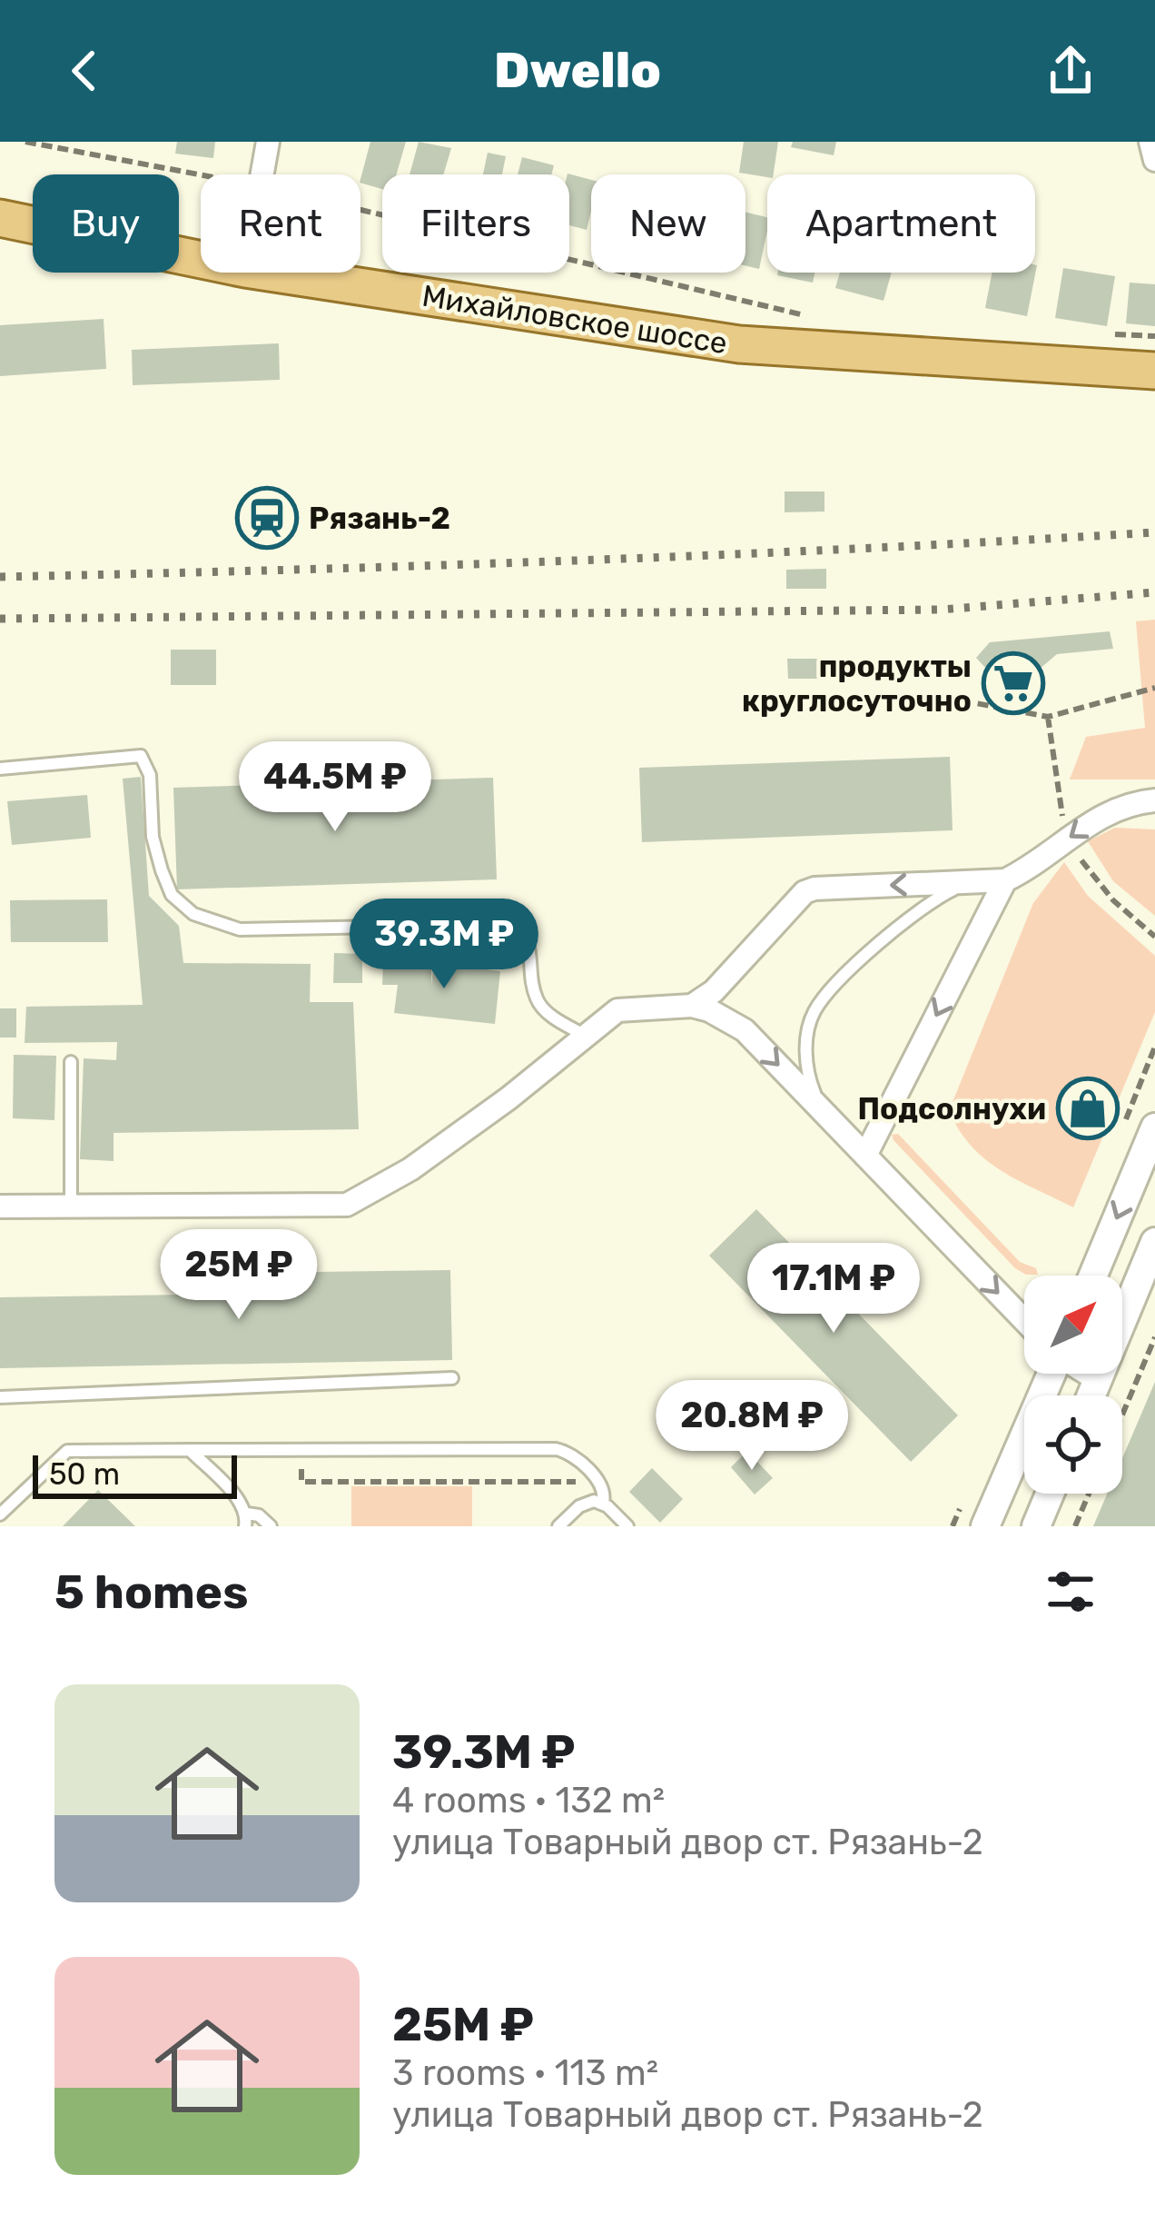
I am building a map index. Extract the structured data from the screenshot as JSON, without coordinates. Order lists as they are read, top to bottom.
{
  "streets": {
    "main road": ["Михайловское шоссе"]
  },
  "places": {
    "station": ["Рязань-2"],
    "supermarket": ["продукты круглосуточно"],
    "shop": ["Подсолнухи"]
  },
  "scale_bar": "50 m",
  "north": "top right",
  "page": {
    "header": "Dwello",
    "chip": [
      "Buy",
      "Rent",
      "Filters",
      "New",
      "Apartment"
    ],
    "price": [
      "44.5M ₽",
      "39.3M ₽",
      "25M ₽",
      "17.1M ₽",
      "20.8M ₽"
    ],
    "scale": "50 m",
    "heading": "5 homes",
    "list": [
      {
        "name": "39.3M ₽",
        "note": "4 rooms · 132 m² · улица Товарный двор ст. Рязань-2"
      },
      {
        "name": "25M ₽",
        "note": "3 rooms · 113 m² · улица Товарный двор ст. Рязань-2"
      }
    ]
  }
}
